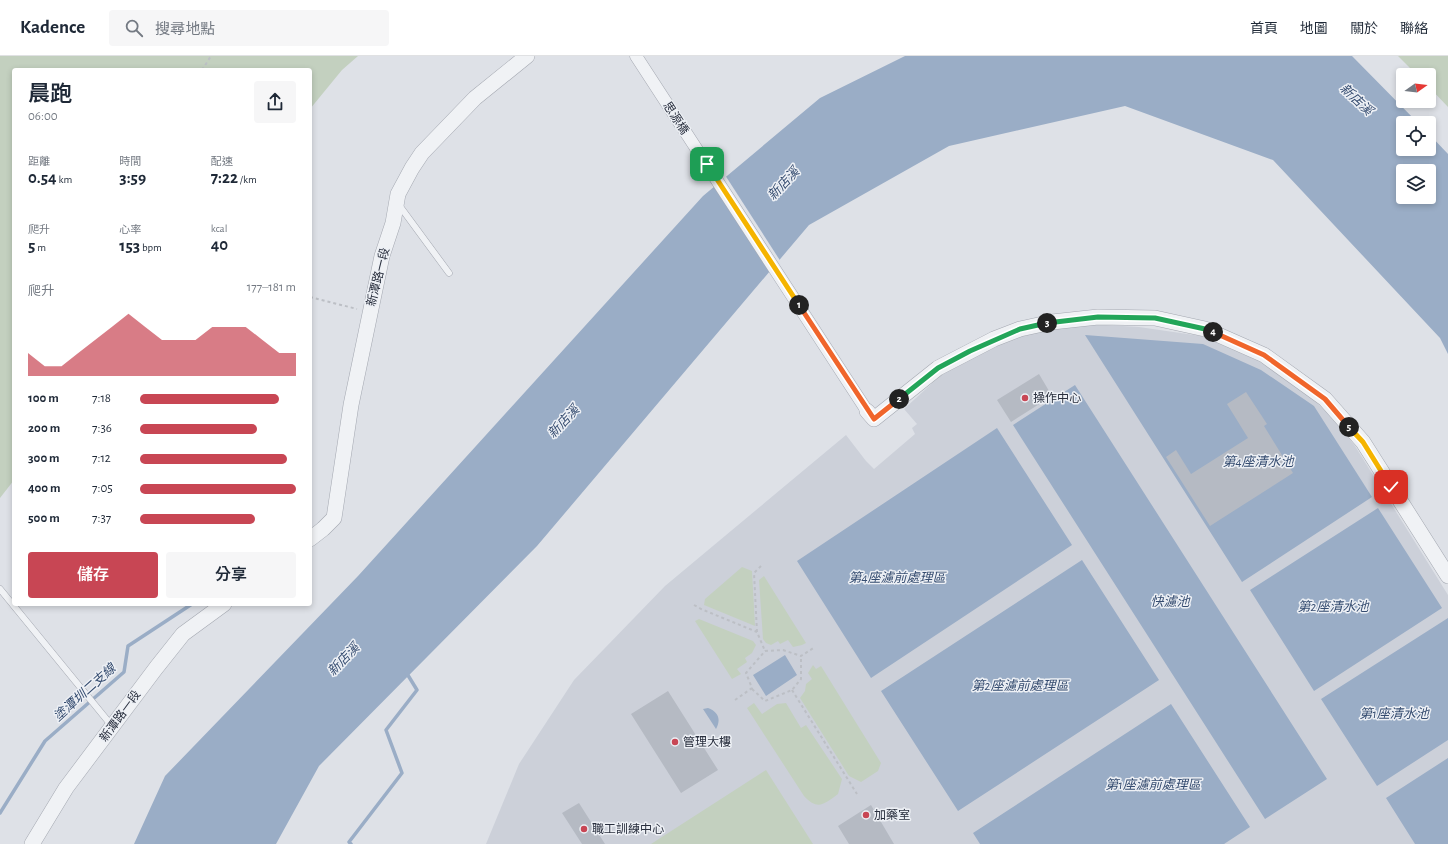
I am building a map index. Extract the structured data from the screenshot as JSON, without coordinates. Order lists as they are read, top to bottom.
{
  "streets": {
    "street": ["思源橋", "新潭路一段"]
  },
  "water": [
    "新店溪",
    "第4座清水池",
    "第4座濾前處理區",
    "快濾池",
    "第2座清水池",
    "第2座濾前處理區",
    "塗潭圳二支線",
    "第1座清水池",
    "第1座濾前處理區"
  ],
  "places": [
    "操作中心",
    "管理大樓",
    "加藥室",
    "職工訓練中心"
  ],
  "north": "right",
  "page": {
    "header": "Kadence",
    "search": "搜尋地點",
    "nav": [
      "首頁",
      "地圖",
      "關於",
      "聯絡"
    ],
    "heading": ["晨跑", "06:00"],
    "stats": [
      ["距離", "0.54 km"],
      ["時間", "3:59"],
      ["配速", "7:22 /km"],
      ["爬升", "5 m"],
      ["心率", "153 bpm"],
      ["kcal", "40"]
    ],
    "chart": ["爬升", "177–181 m"],
    "pins": [
      "1",
      "3",
      "4",
      "2",
      "5"
    ],
    "list": [
      {
        "name": "100 m",
        "note": "7:18"
      },
      {
        "name": "200 m",
        "note": "7:36"
      },
      {
        "name": "300 m",
        "note": "7:12"
      },
      {
        "name": "400 m",
        "note": "7:05"
      },
      {
        "name": "500 m",
        "note": "7:37"
      }
    ],
    "buttons": ["儲存", "分享"]
  }
}
